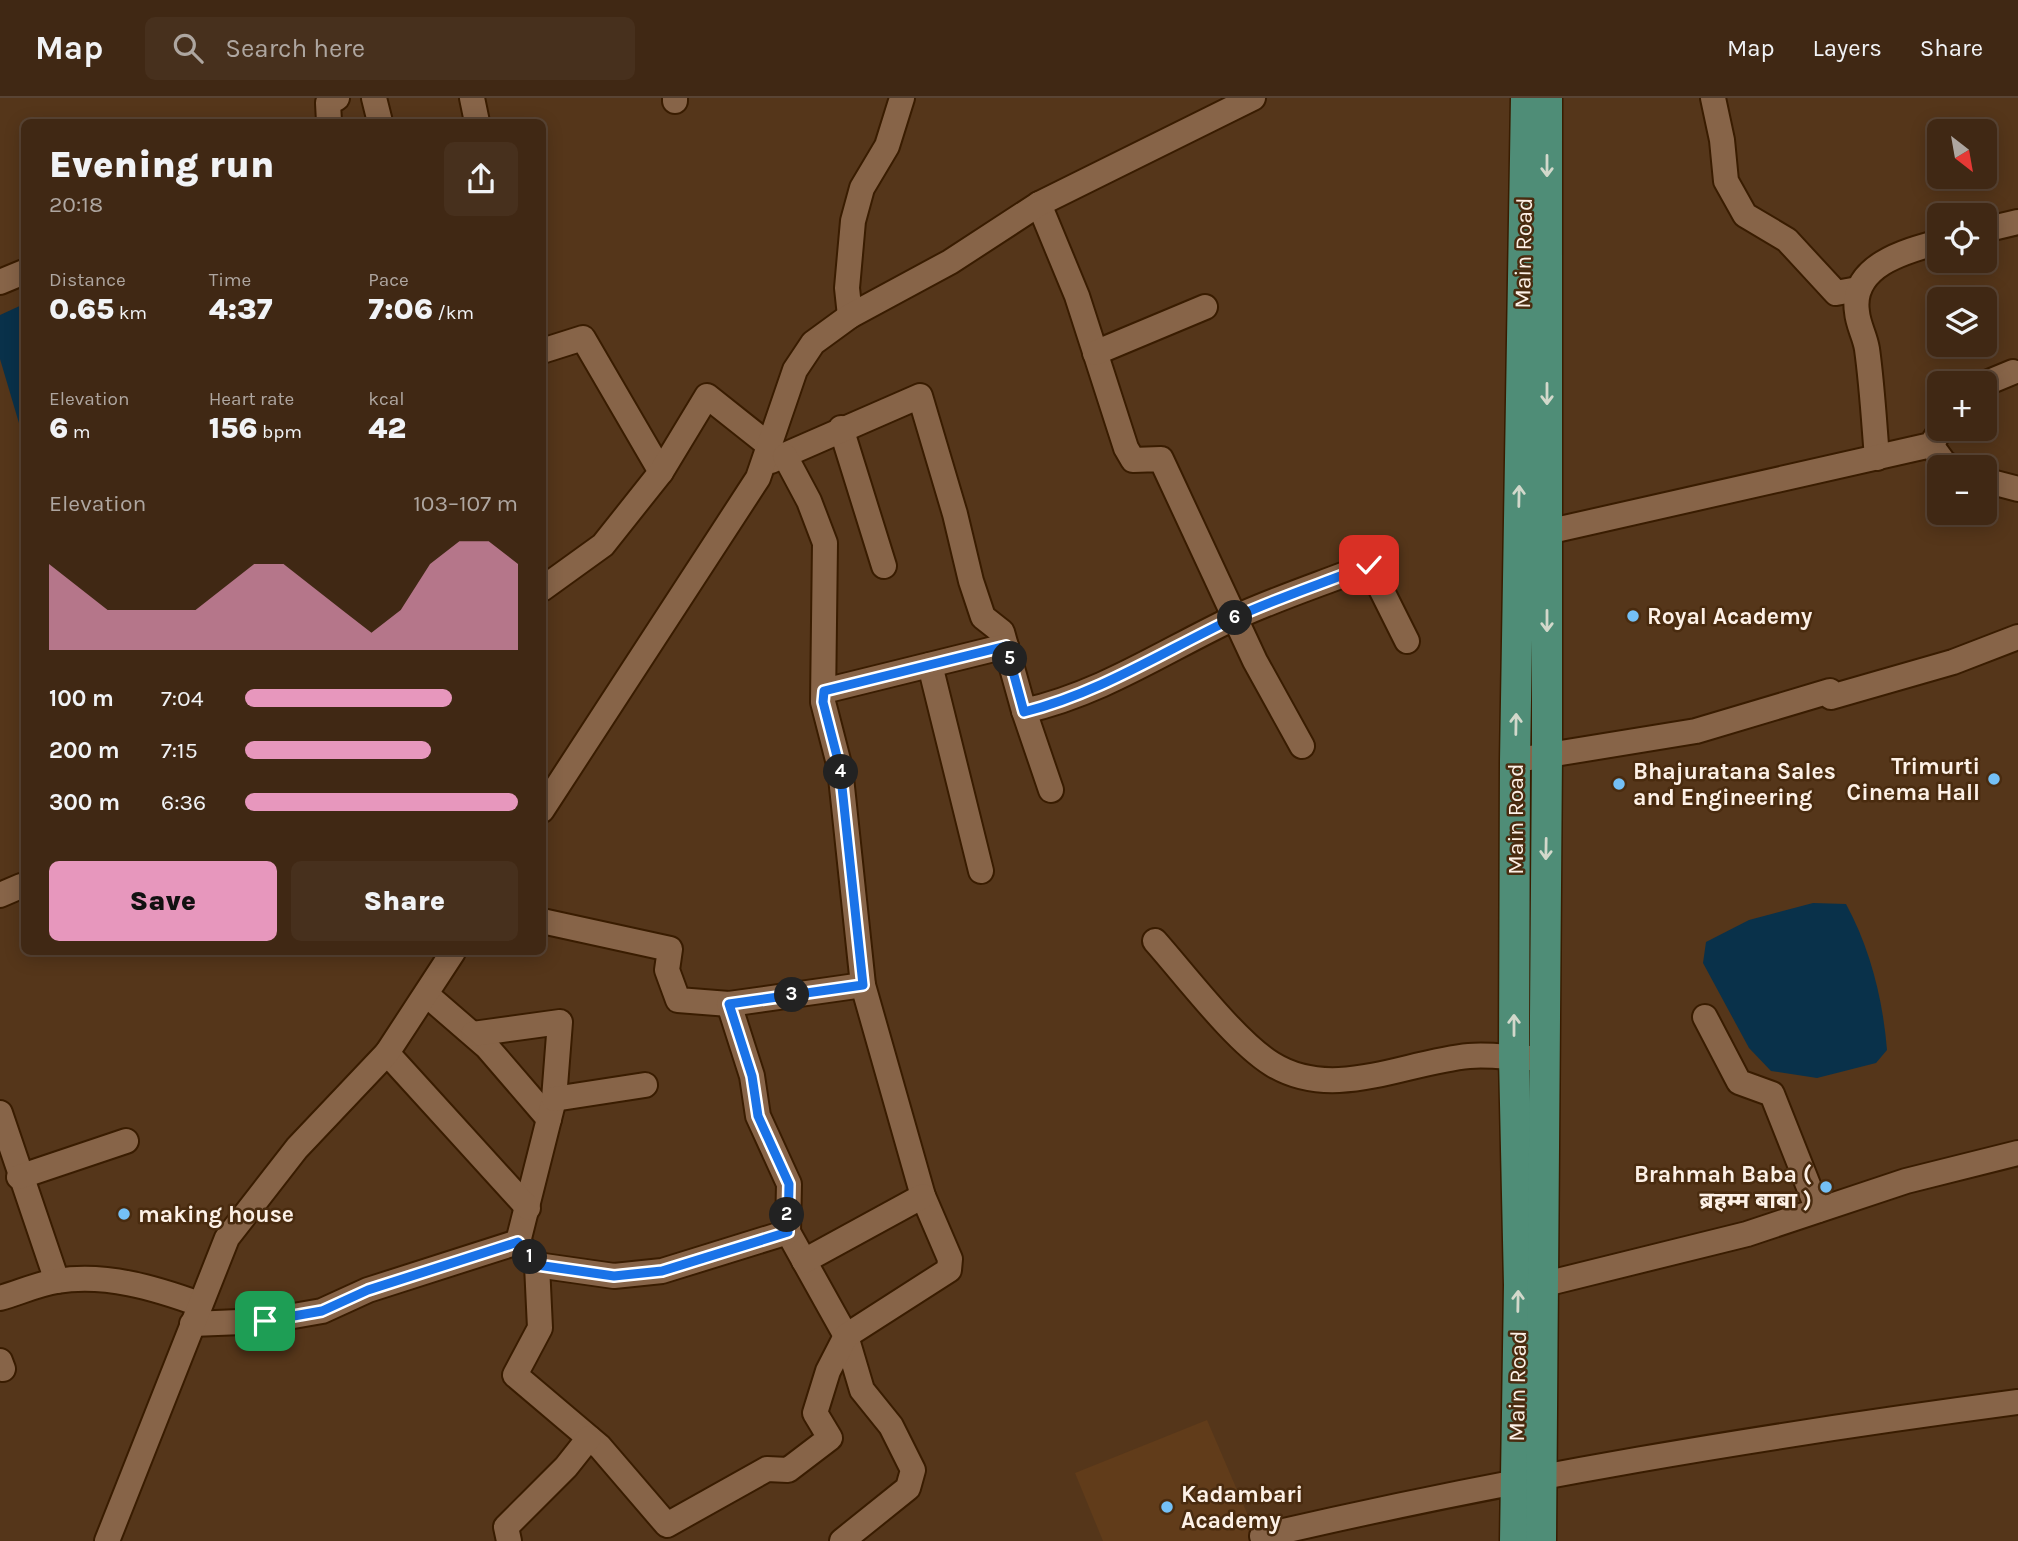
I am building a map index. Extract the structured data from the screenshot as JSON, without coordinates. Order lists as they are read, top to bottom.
{
  "streets": {
    "main road": ["Main Road"]
  },
  "places": [
    "Royal Academy",
    "Trimurti Cinema Hall",
    "Bhajuratana Sales and Engineering",
    "Brahmah Baba ( ब्रहम्म बाबा )",
    "making house",
    "Kadambari Academy"
  ],
  "north": "bottom right",
  "page": {
    "header": "Map",
    "search": "Search here",
    "nav": ["Map", "Layers", "Share"],
    "map_buttons": ["+", "−"],
    "heading": ["Evening run", "20:18"],
    "stats": [
      ["Distance", "0.65 km"],
      ["Time", "4:37"],
      ["Pace", "7:06 /km"],
      ["Elevation", "6 m"],
      ["Heart rate", "156 bpm"],
      ["kcal", "42"]
    ],
    "chart": ["Elevation", "103–107 m"],
    "pins": [
      "6",
      "5",
      "4",
      "3",
      "2",
      "1"
    ],
    "list": [
      {
        "name": "100 m",
        "note": "7:04"
      },
      {
        "name": "200 m",
        "note": "7:15"
      },
      {
        "name": "300 m",
        "note": "6:36"
      }
    ],
    "buttons": ["Save", "Share"]
  }
}
